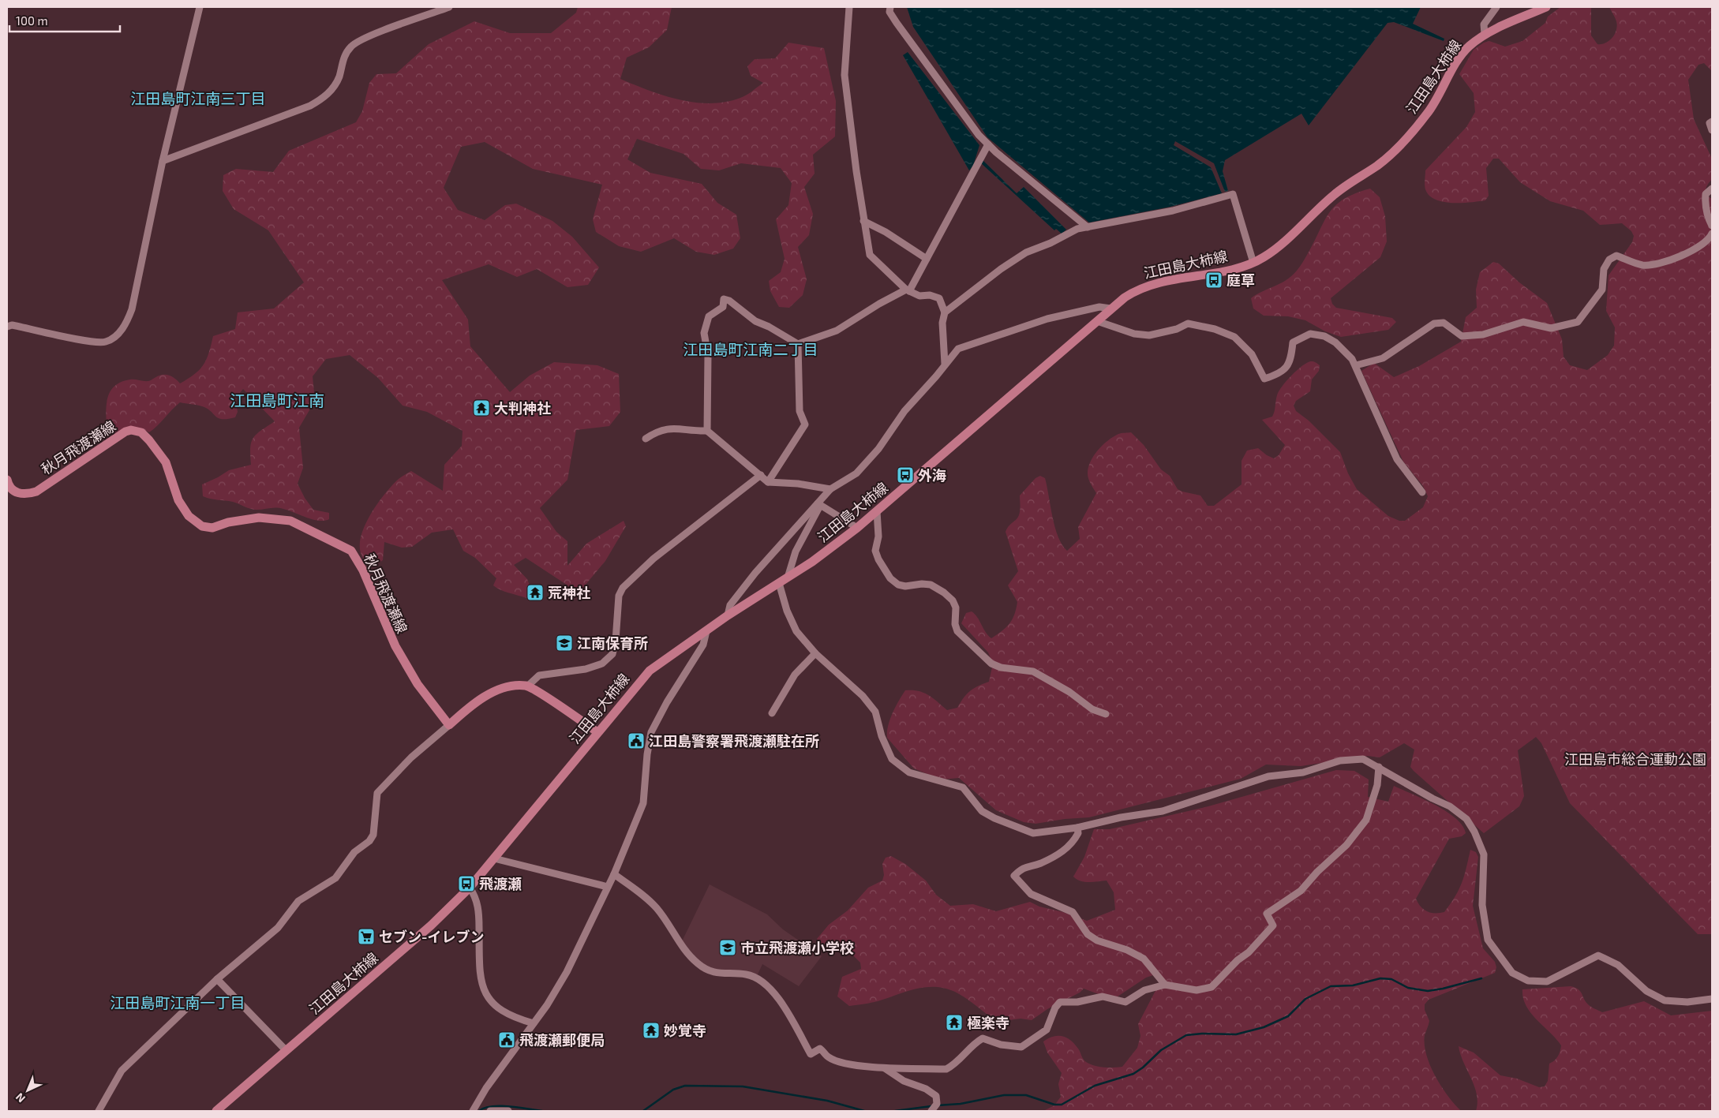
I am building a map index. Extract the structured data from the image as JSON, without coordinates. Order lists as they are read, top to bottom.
{
  "streets": {
    "main road": ["江田島大柿線", "秋月飛渡瀬線"]
  },
  "districts": [
    "江田島町江南三丁目",
    "江田島町江南二丁目",
    "江田島町江南",
    "江田島町江南一丁目"
  ],
  "parks": ["江田島市総合運動公園"],
  "places": {
    "bus stop": ["庭草", "外海", "飛渡瀬"],
    "temple": [
      "大判神社",
      "荒神社",
      "極楽寺",
      "妙覚寺"
    ],
    "school or university": ["江南保育所", "市立飛渡瀬小学校"],
    "public building": ["江田島警察署飛渡瀬駐在所", "飛渡瀬郵便局"],
    "supermarket": ["セブン-イレブン"]
  },
  "scale_bar": "100 m",
  "north": "bottom left"
}
